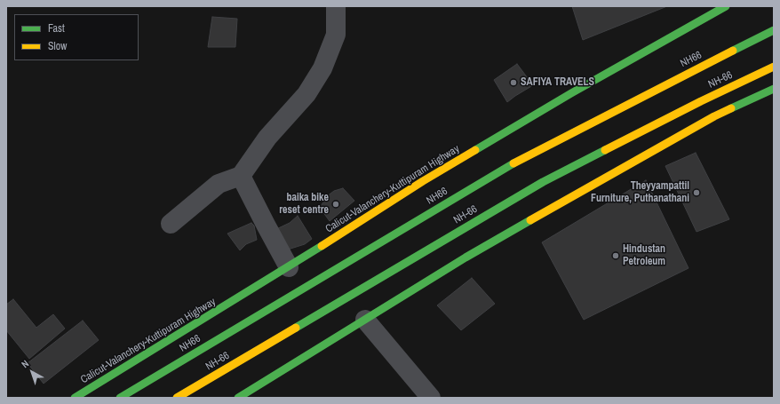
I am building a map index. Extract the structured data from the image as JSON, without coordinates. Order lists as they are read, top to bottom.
{
  "streets": {
    "main road": ["NH66", "NH-66", "Calicut-Valanchery-Kuttipuram Highway"]
  },
  "places": [
    "SAFIYA TRAVELS",
    "Theyyampattil Furniture, Puthanathani",
    "baika bike reset centre",
    "Hindustan Petroleum"
  ],
  "legend": ["Fast", "Slow"],
  "north": "top left"
}
